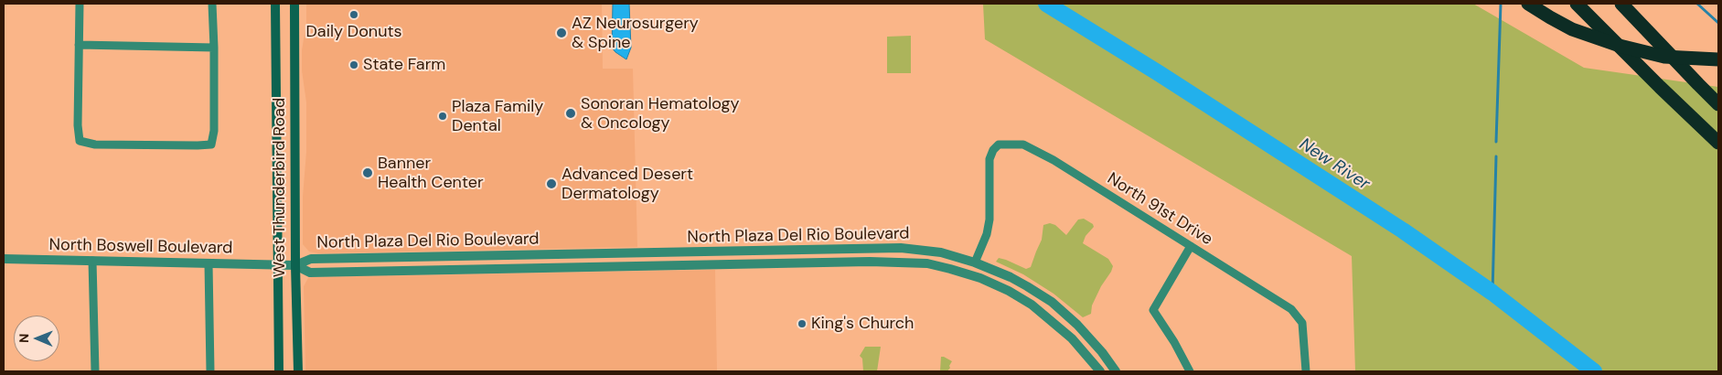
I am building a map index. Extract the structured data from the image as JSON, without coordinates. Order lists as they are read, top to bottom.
{
  "streets": {
    "main road": ["West Thunderbird Road"],
    "street": ["North 91st Drive", "North Plaza Del Rio Boulevard", "North Boswell Boulevard"]
  },
  "crossings": [
    ["West Thunderbird Road", "North Plaza Del Rio Boulevard"],
    ["West Thunderbird Road", "North Boswell Boulevard"],
    ["North 91st Drive", "North Plaza Del Rio Boulevard"]
  ],
  "water": ["New River"],
  "places": [
    "Daily Donuts",
    "AZ Neurosurgery & Spine",
    "State Farm",
    "Sonoran Hematology & Oncology",
    "Plaza Family Dental",
    "Banner Health Center",
    "Advanced Desert Dermatology",
    "King's Church"
  ],
  "north": "left"
}
